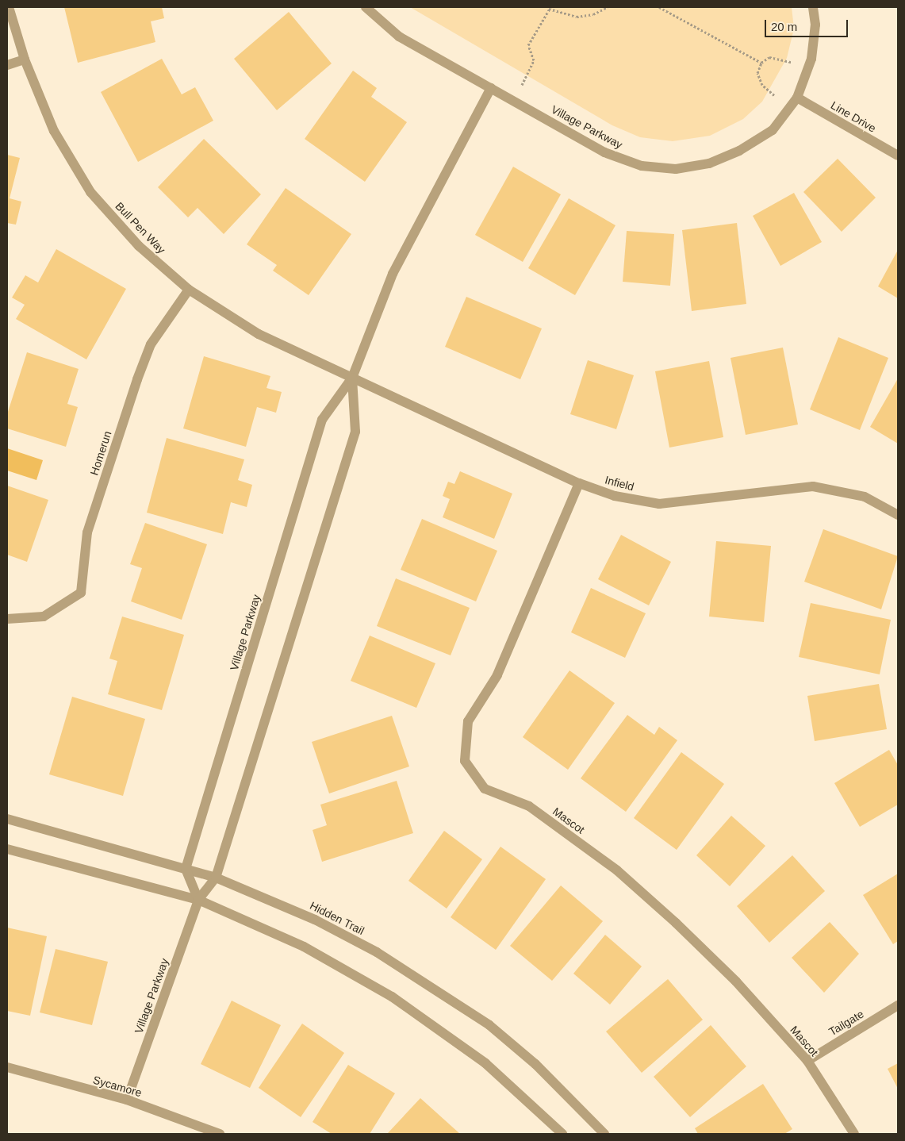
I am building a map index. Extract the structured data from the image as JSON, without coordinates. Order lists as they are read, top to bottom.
{
  "streets": {
    "street": [
      "Line Drive",
      "Village Parkway",
      "Bull Pen Way",
      "Homerun",
      "Infield",
      "Mascot",
      "Hidden Trail",
      "Tailgate",
      "Sycamore"
    ]
  },
  "crossings": [
    ["Line Drive", "Village Parkway"],
    ["Village Parkway", "Bull Pen Way"],
    ["Village Parkway", "Infield"],
    ["Village Parkway", "Hidden Trail"],
    ["Village Parkway", "Sycamore"],
    ["Bull Pen Way", "Homerun"],
    ["Bull Pen Way", "Infield"],
    ["Infield", "Mascot"],
    ["Mascot", "Tailgate"]
  ],
  "scale_bar": "20 m"
}
